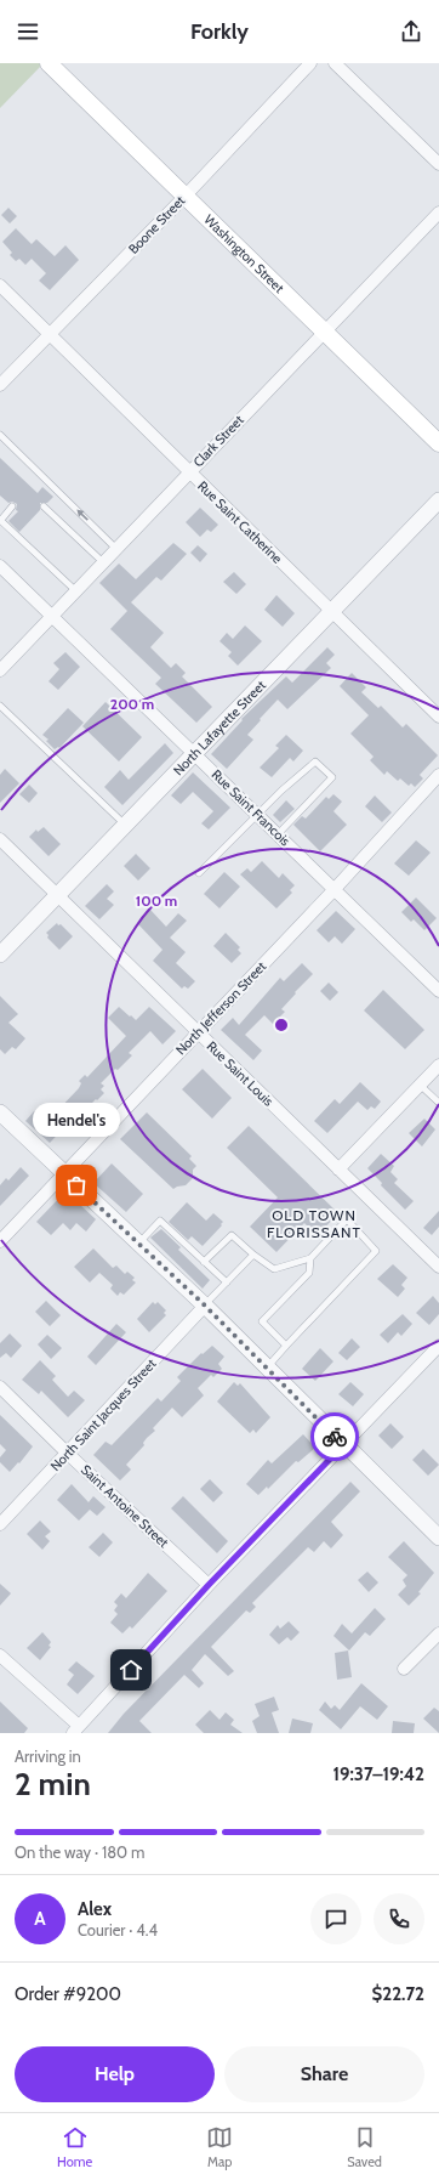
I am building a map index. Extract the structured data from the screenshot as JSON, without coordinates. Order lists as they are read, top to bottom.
{
  "streets": {
    "main road": ["Washington Street"],
    "street": [
      "Boone Street",
      "Clark Street",
      "Rue Saint Catherine",
      "North Lafayette Street",
      "Rue Saint Francois",
      "North Jefferson Street",
      "Rue Saint Louis",
      "North Saint Jacques Street",
      "Saint Antoine Street"
    ]
  },
  "crossings": [
    ["Boone Street", "Washington Street"],
    ["Boone Street", "Rue Saint Catherine"],
    ["Washington Street", "Clark Street"],
    ["Clark Street", "Rue Saint Catherine"],
    ["Clark Street", "Rue Saint Francois"],
    ["Rue Saint Catherine", "North Lafayette Street"],
    ["North Lafayette Street", "Rue Saint Francois"],
    ["North Lafayette Street", "Rue Saint Louis"],
    ["Rue Saint Francois", "North Jefferson Street"],
    ["North Jefferson Street", "Rue Saint Louis"],
    ["North Saint Jacques Street", "Saint Antoine Street"]
  ],
  "districts": ["OLD TOWN FLORISSANT"],
  "places": ["Hendel's"],
  "page": {
    "header": "Forkly",
    "bubble": "Hendel's",
    "heading": ["2 min", "Arriving in", "19:37–19:42"],
    "panel": [
      "Alex",
      "Courier · 4.4",
      "Order #9200",
      "$22.72"
    ],
    "bar": "On the way · 180 m",
    "round": "A",
    "buttons": ["Help", "Share"],
    "tabs": ["Home", "Map", "Saved"]
  },
  "rings": ["200 m", "100 m"]
}
